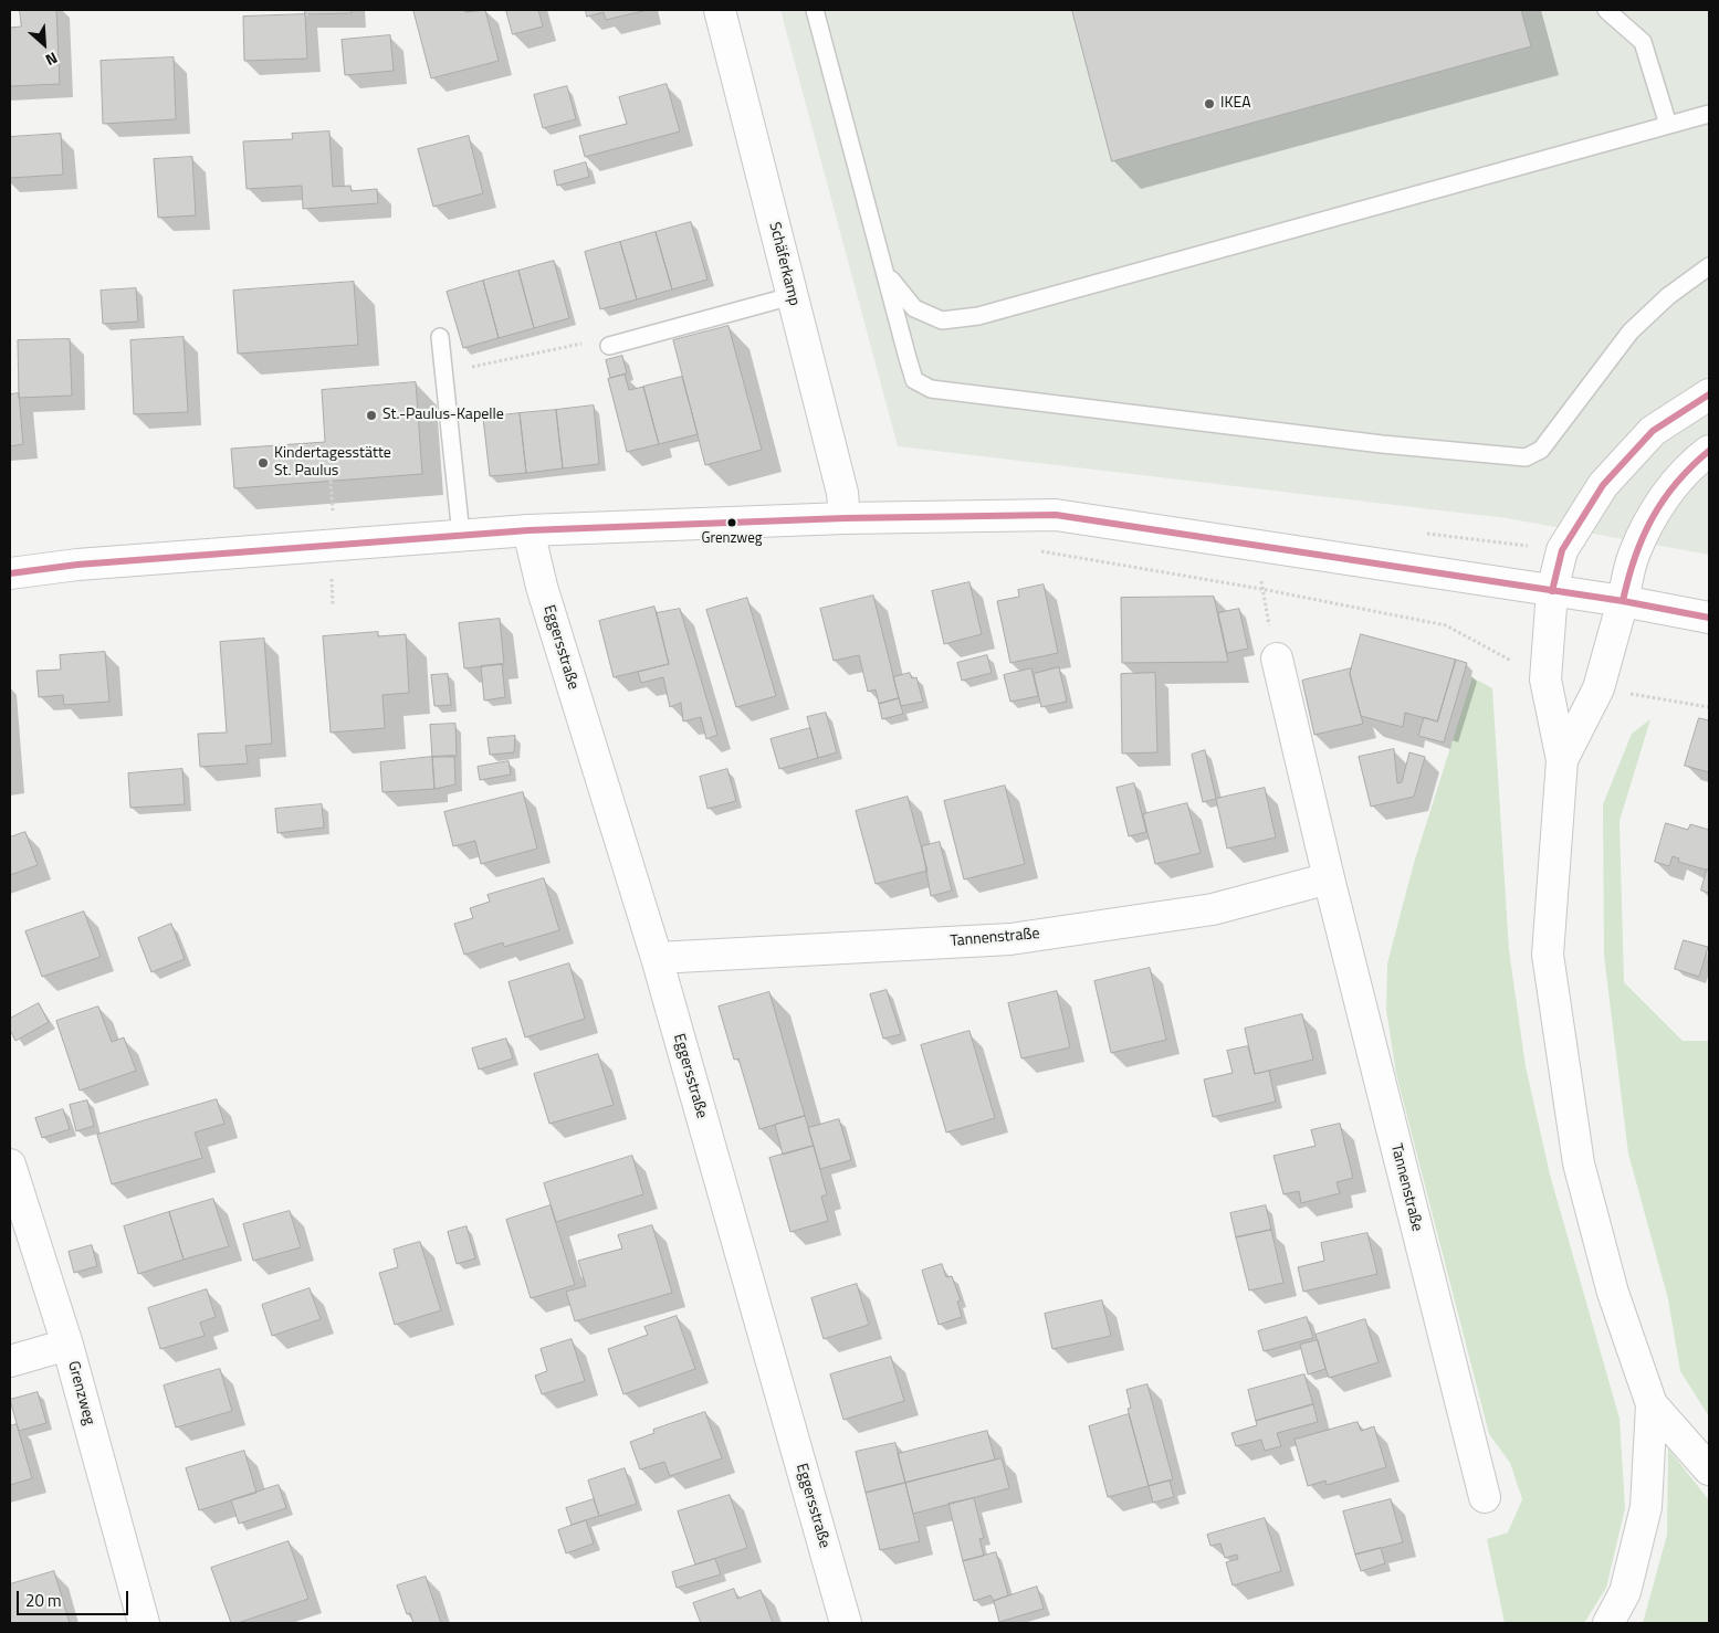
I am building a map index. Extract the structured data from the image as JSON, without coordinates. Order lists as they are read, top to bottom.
{
  "streets": {
    "main road": [
      "Schäferkamp",
      "Eggersstraße",
      "Tannenstraße",
      "Grenzweg"
    ]
  },
  "crossings": [
    ["Eggersstraße", "Tannenstraße"]
  ],
  "places": [
    "IKEA",
    "St.-Paulus-Kapelle",
    "Kindertagesstätte St. Paulus",
    "Grenzweg"
  ],
  "scale_bar": "20 m",
  "north": "bottom right"
}
